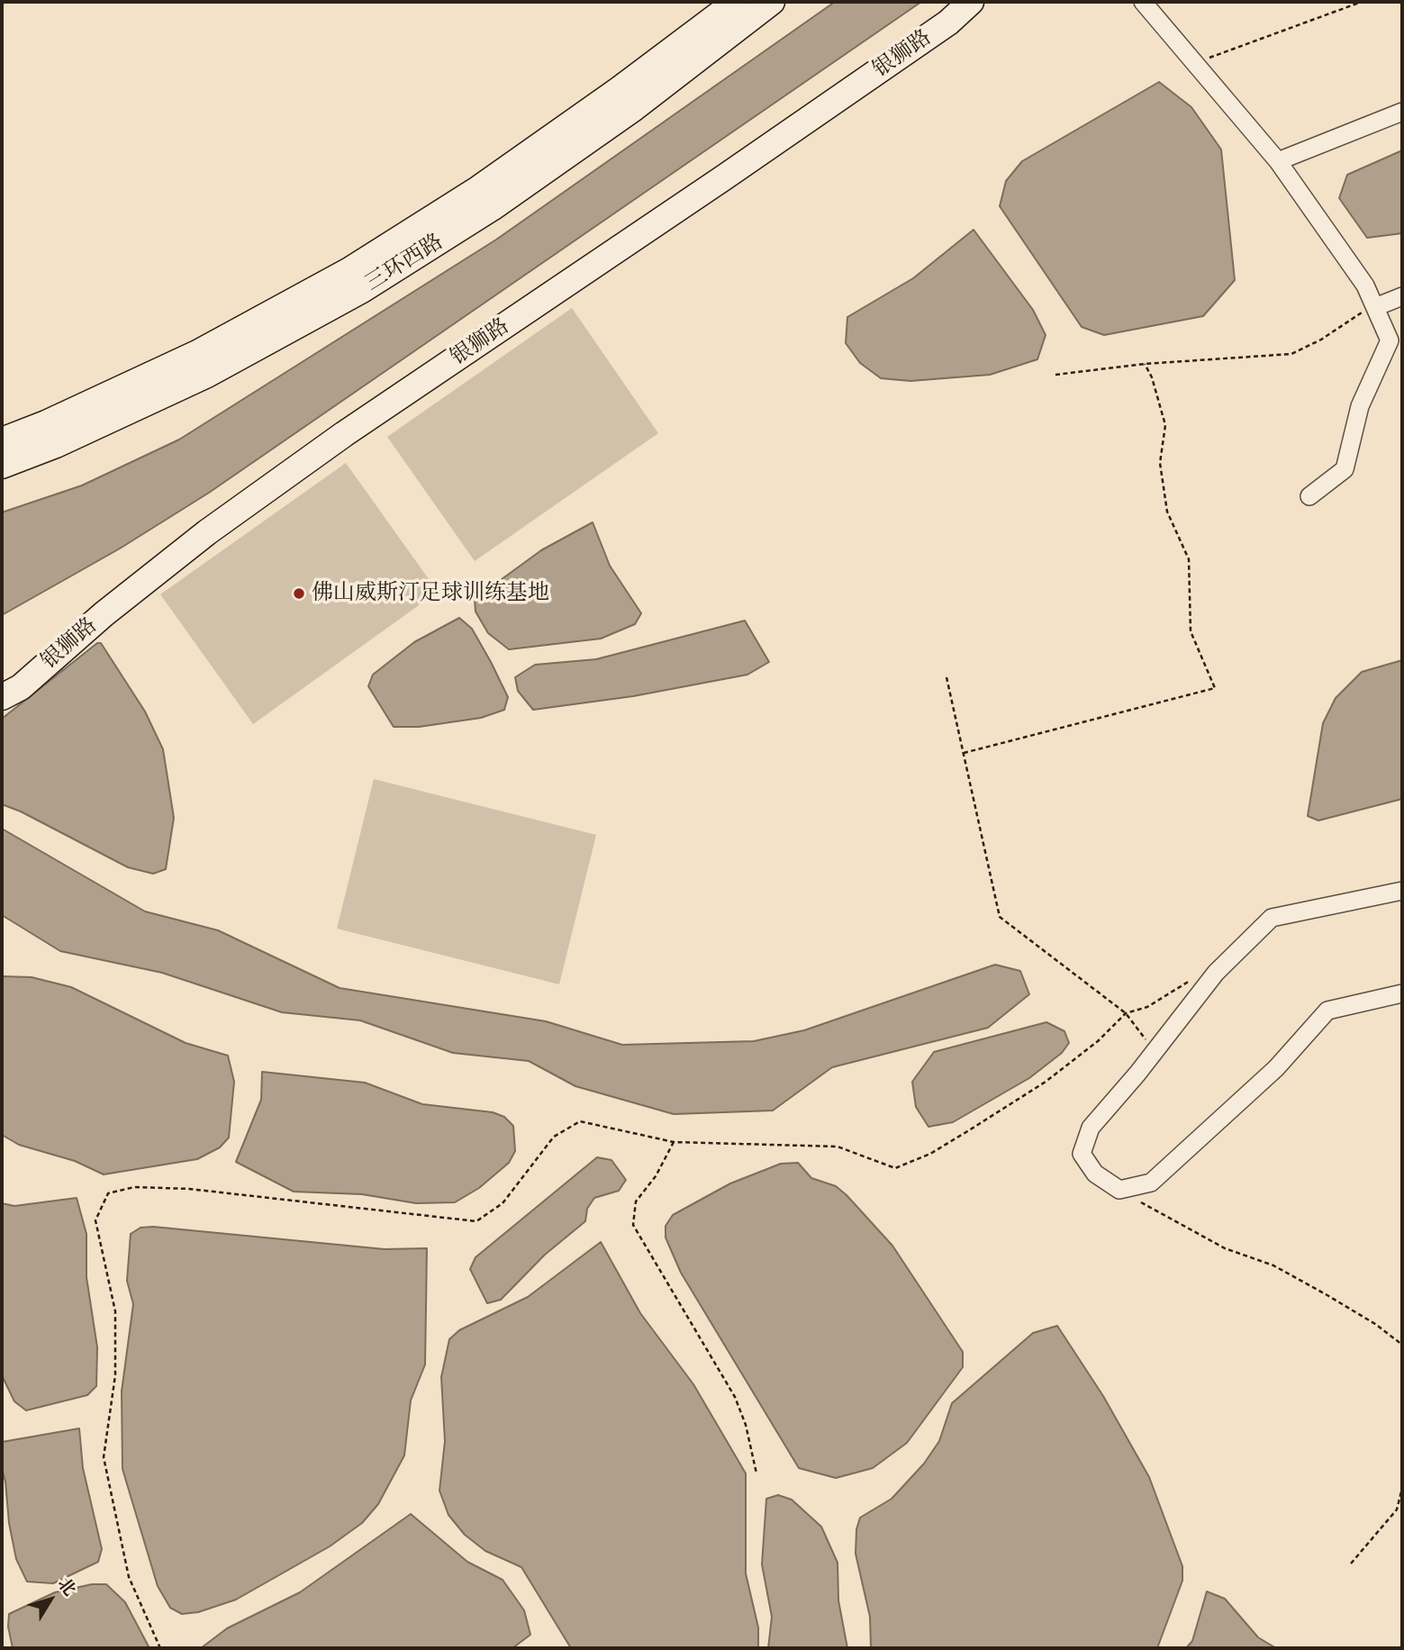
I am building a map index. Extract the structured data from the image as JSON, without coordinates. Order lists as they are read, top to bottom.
{
  "streets": {
    "main road": ["银狮路", "三环西路"]
  },
  "places": ["佛山威斯汀足球训练基地"],
  "north": "top right"
}
